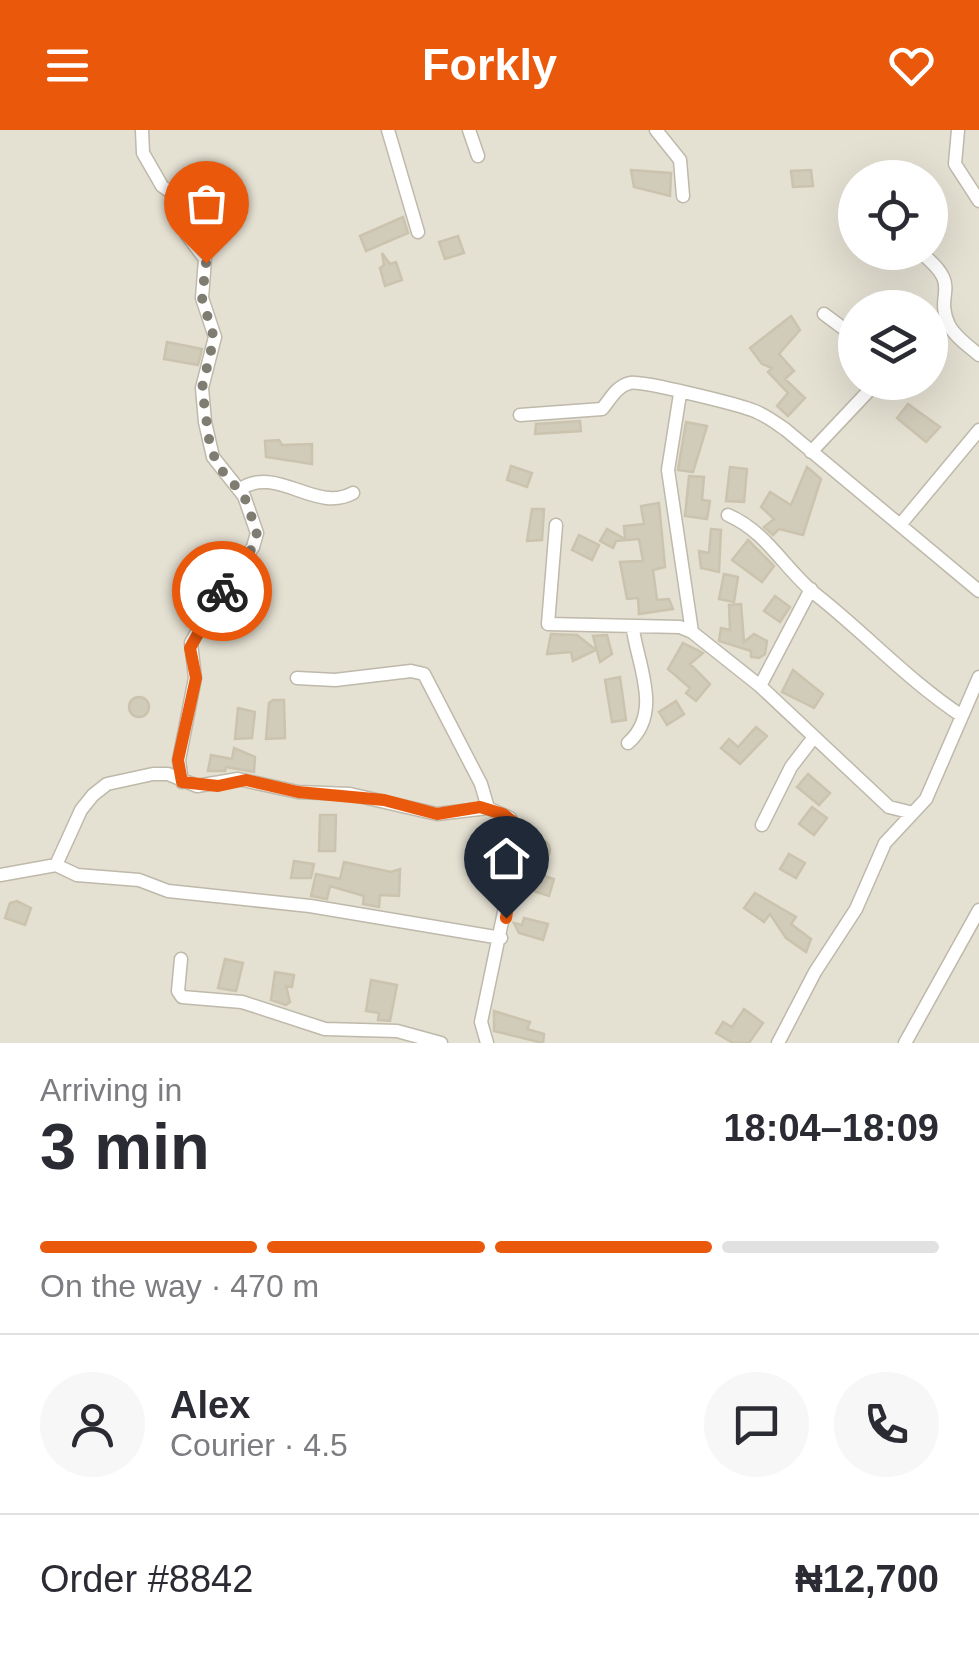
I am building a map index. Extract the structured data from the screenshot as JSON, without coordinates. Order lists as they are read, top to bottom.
{
  "page": {
    "header": "Forkly",
    "heading": ["3 min", "Arriving in", "18:04–18:09"],
    "panel": [
      "Alex",
      "Courier · 4.5",
      "Order #8842",
      "₦12,700"
    ],
    "bar": "On the way · 470 m"
  }
}
